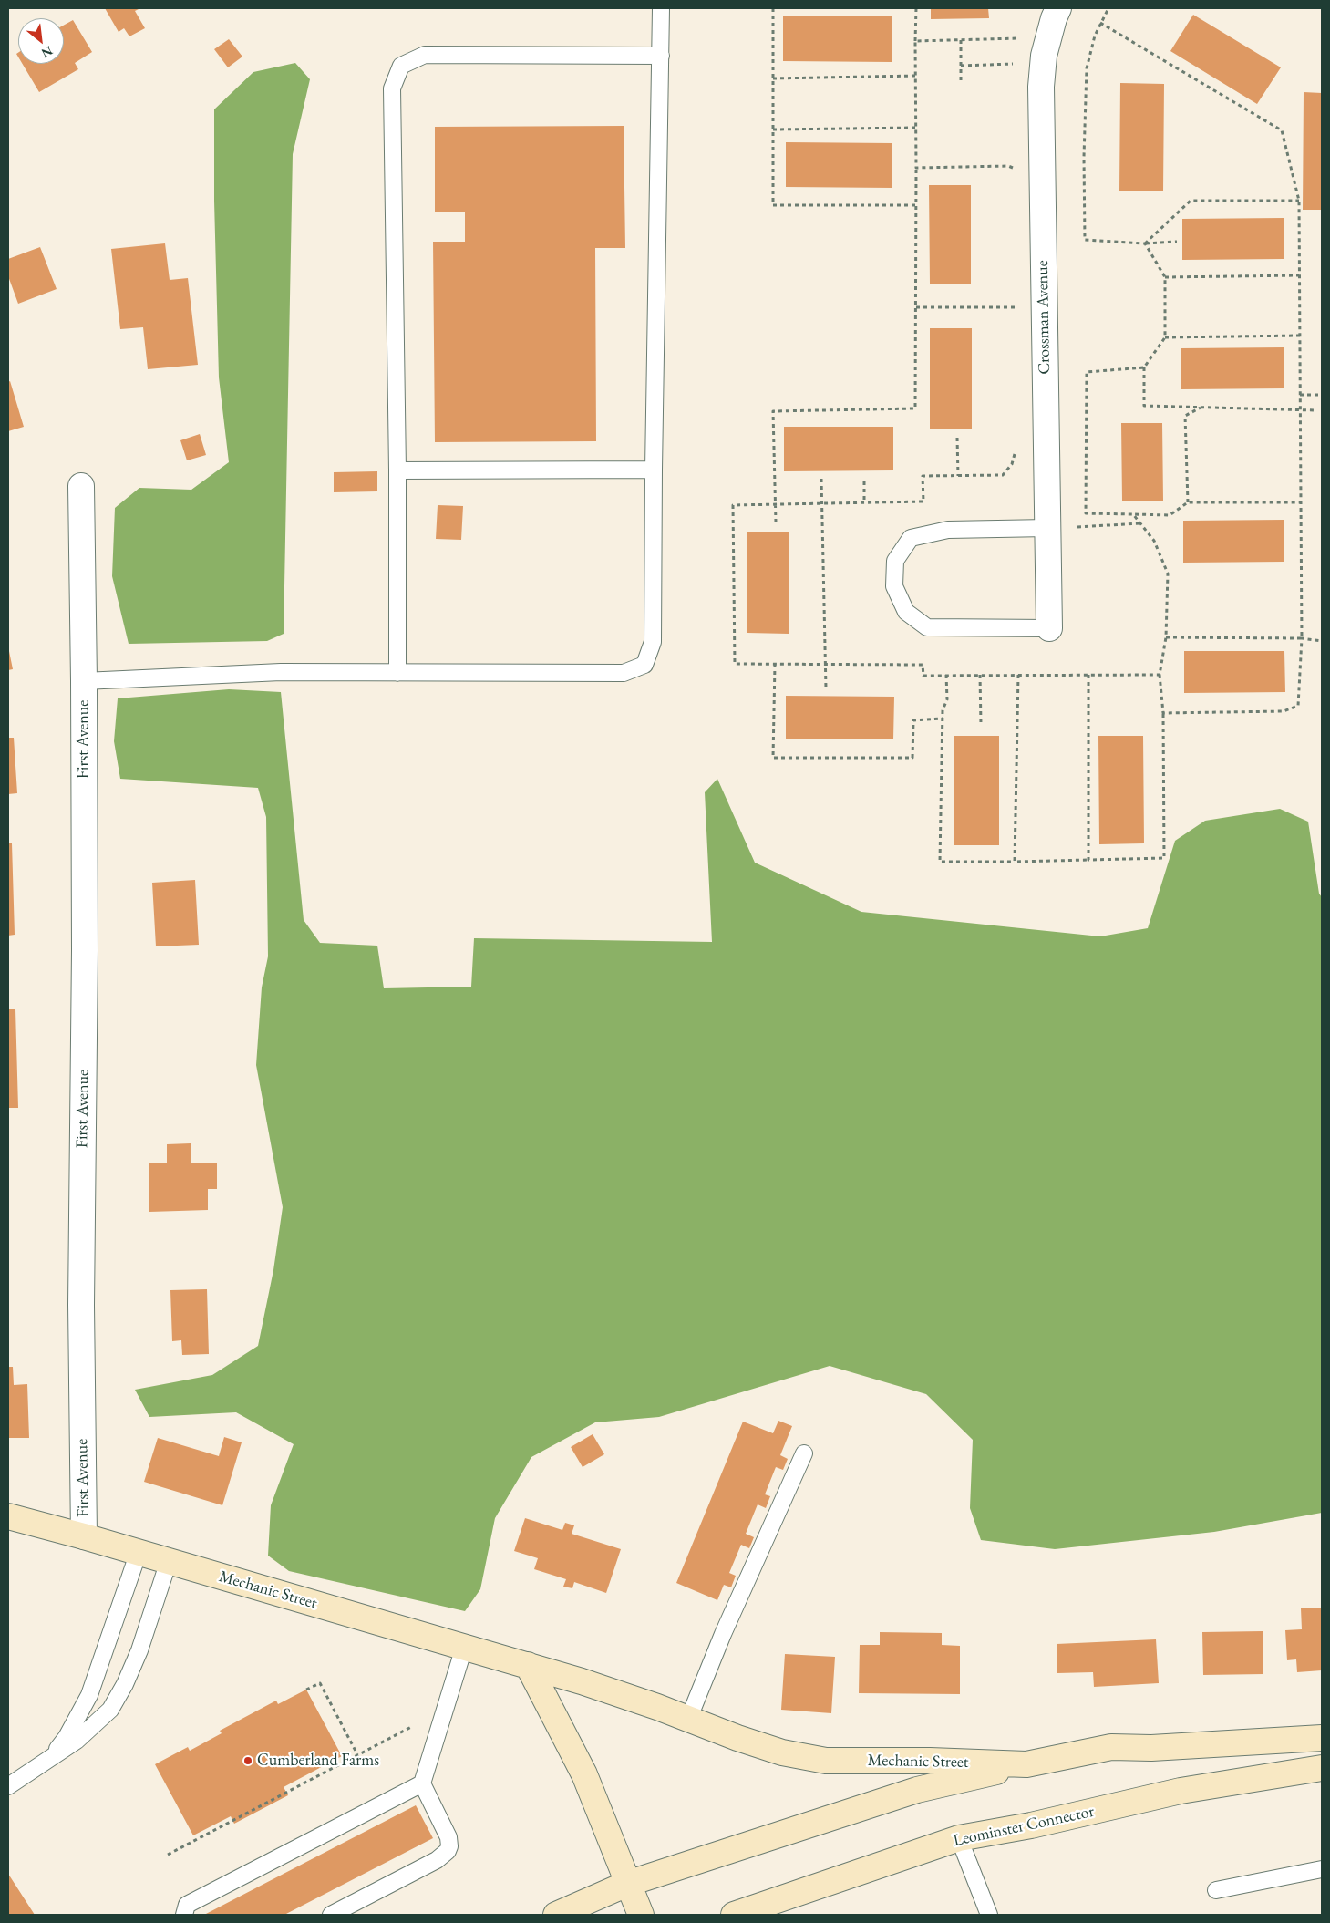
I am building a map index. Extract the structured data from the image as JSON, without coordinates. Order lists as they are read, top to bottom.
{
  "streets": {
    "main road": ["Mechanic Street", "Leominster Connector"],
    "street": ["Crossman Avenue", "First Avenue"]
  },
  "crossings": [
    ["First Avenue", "Mechanic Street"]
  ],
  "places": ["Cumberland Farms"],
  "north": "bottom right"
}
